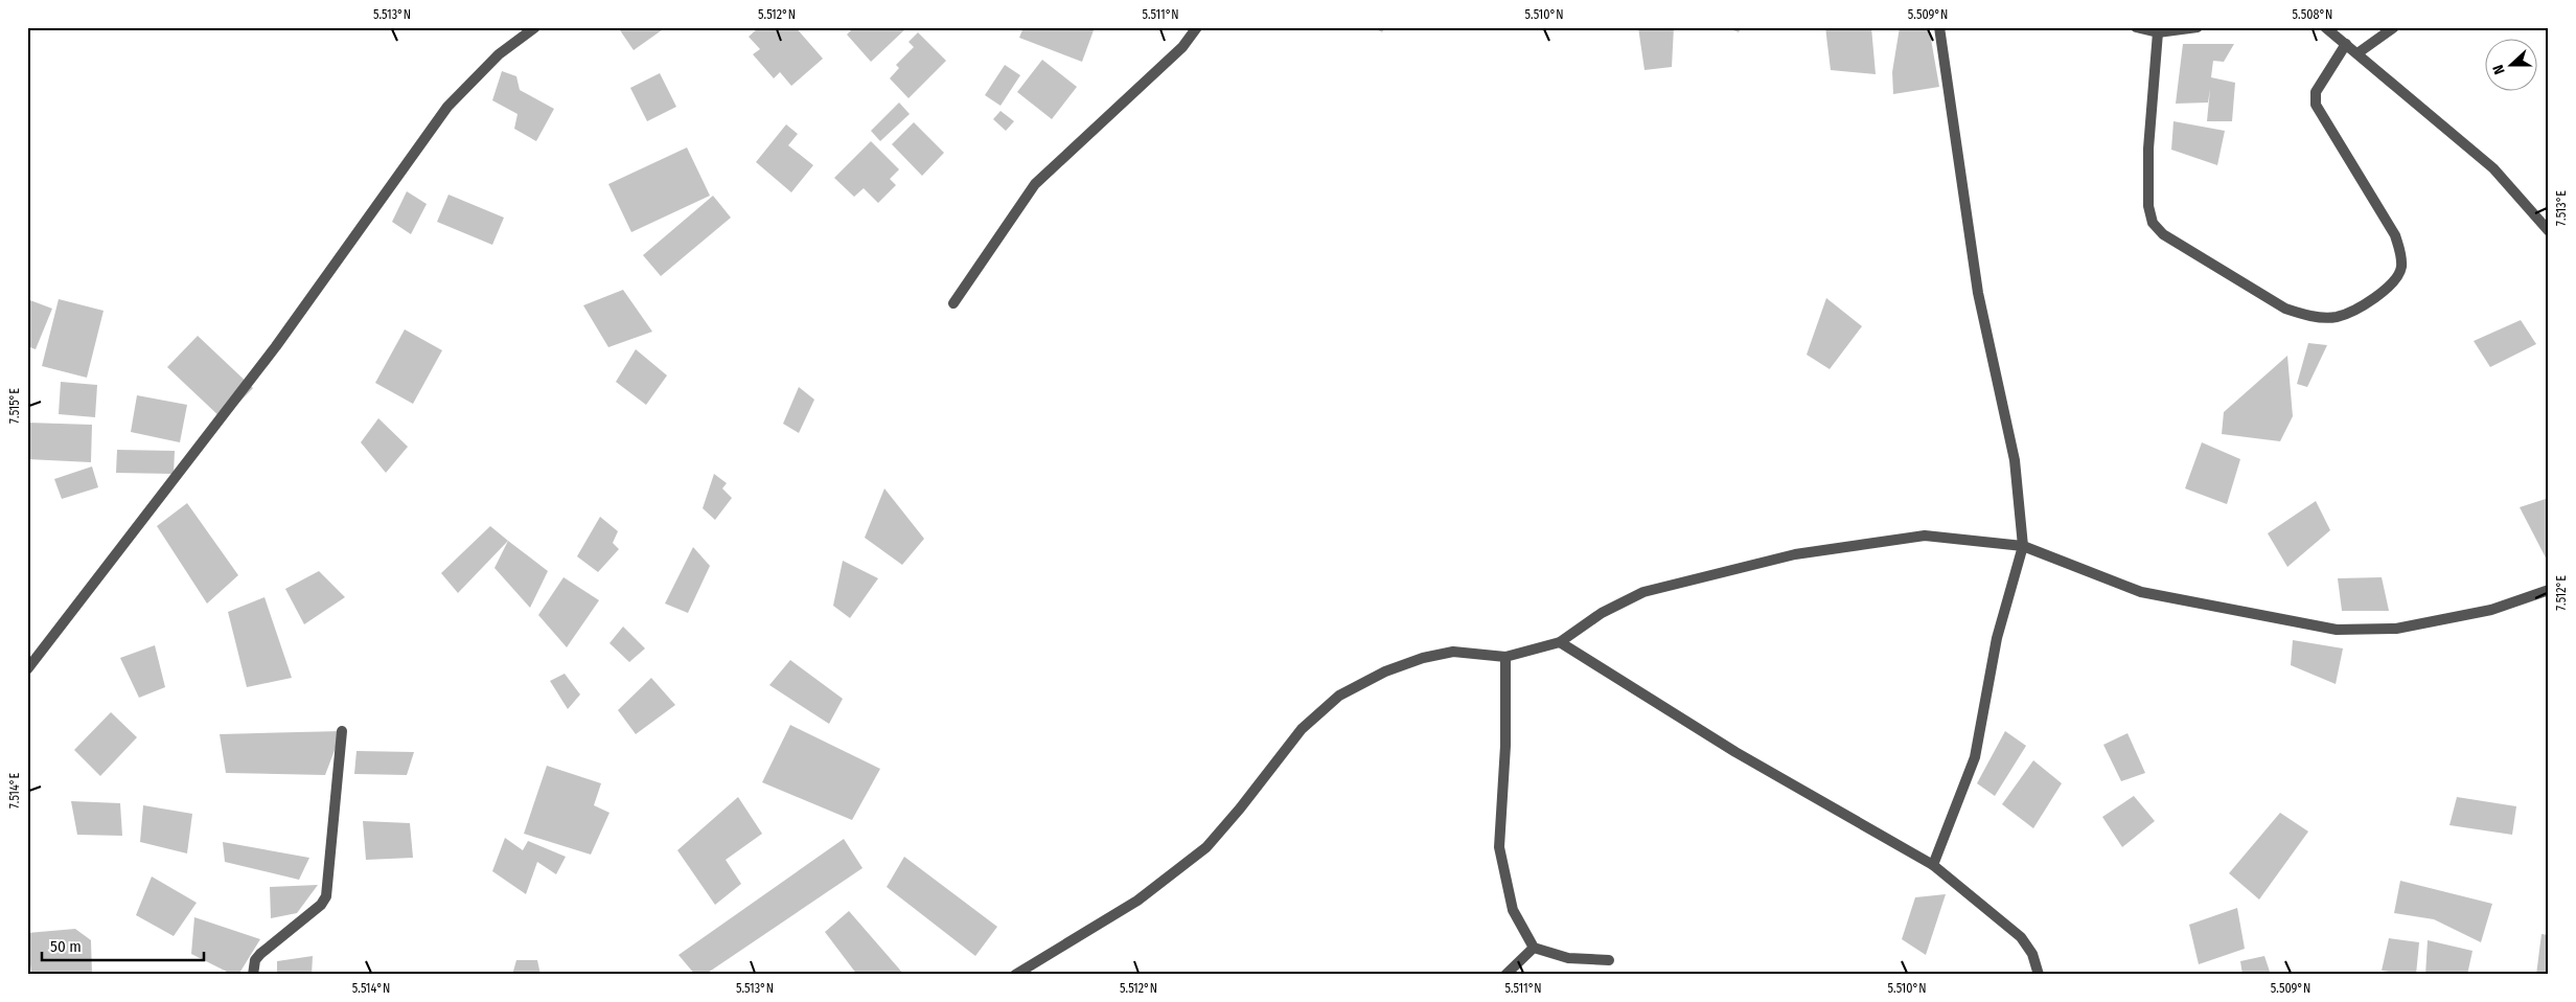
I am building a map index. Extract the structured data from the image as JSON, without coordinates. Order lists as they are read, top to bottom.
{
  "scale_bar": "50 m",
  "north": "left",
  "coordinates": [
    "5.513°N",
    "5.512°N",
    "5.511°N",
    "5.510°N",
    "5.509°N",
    "5.508°N",
    "7.513°E",
    "7.515°E",
    "7.512°E",
    "7.514°E",
    "5.514°N"
  ]
}
